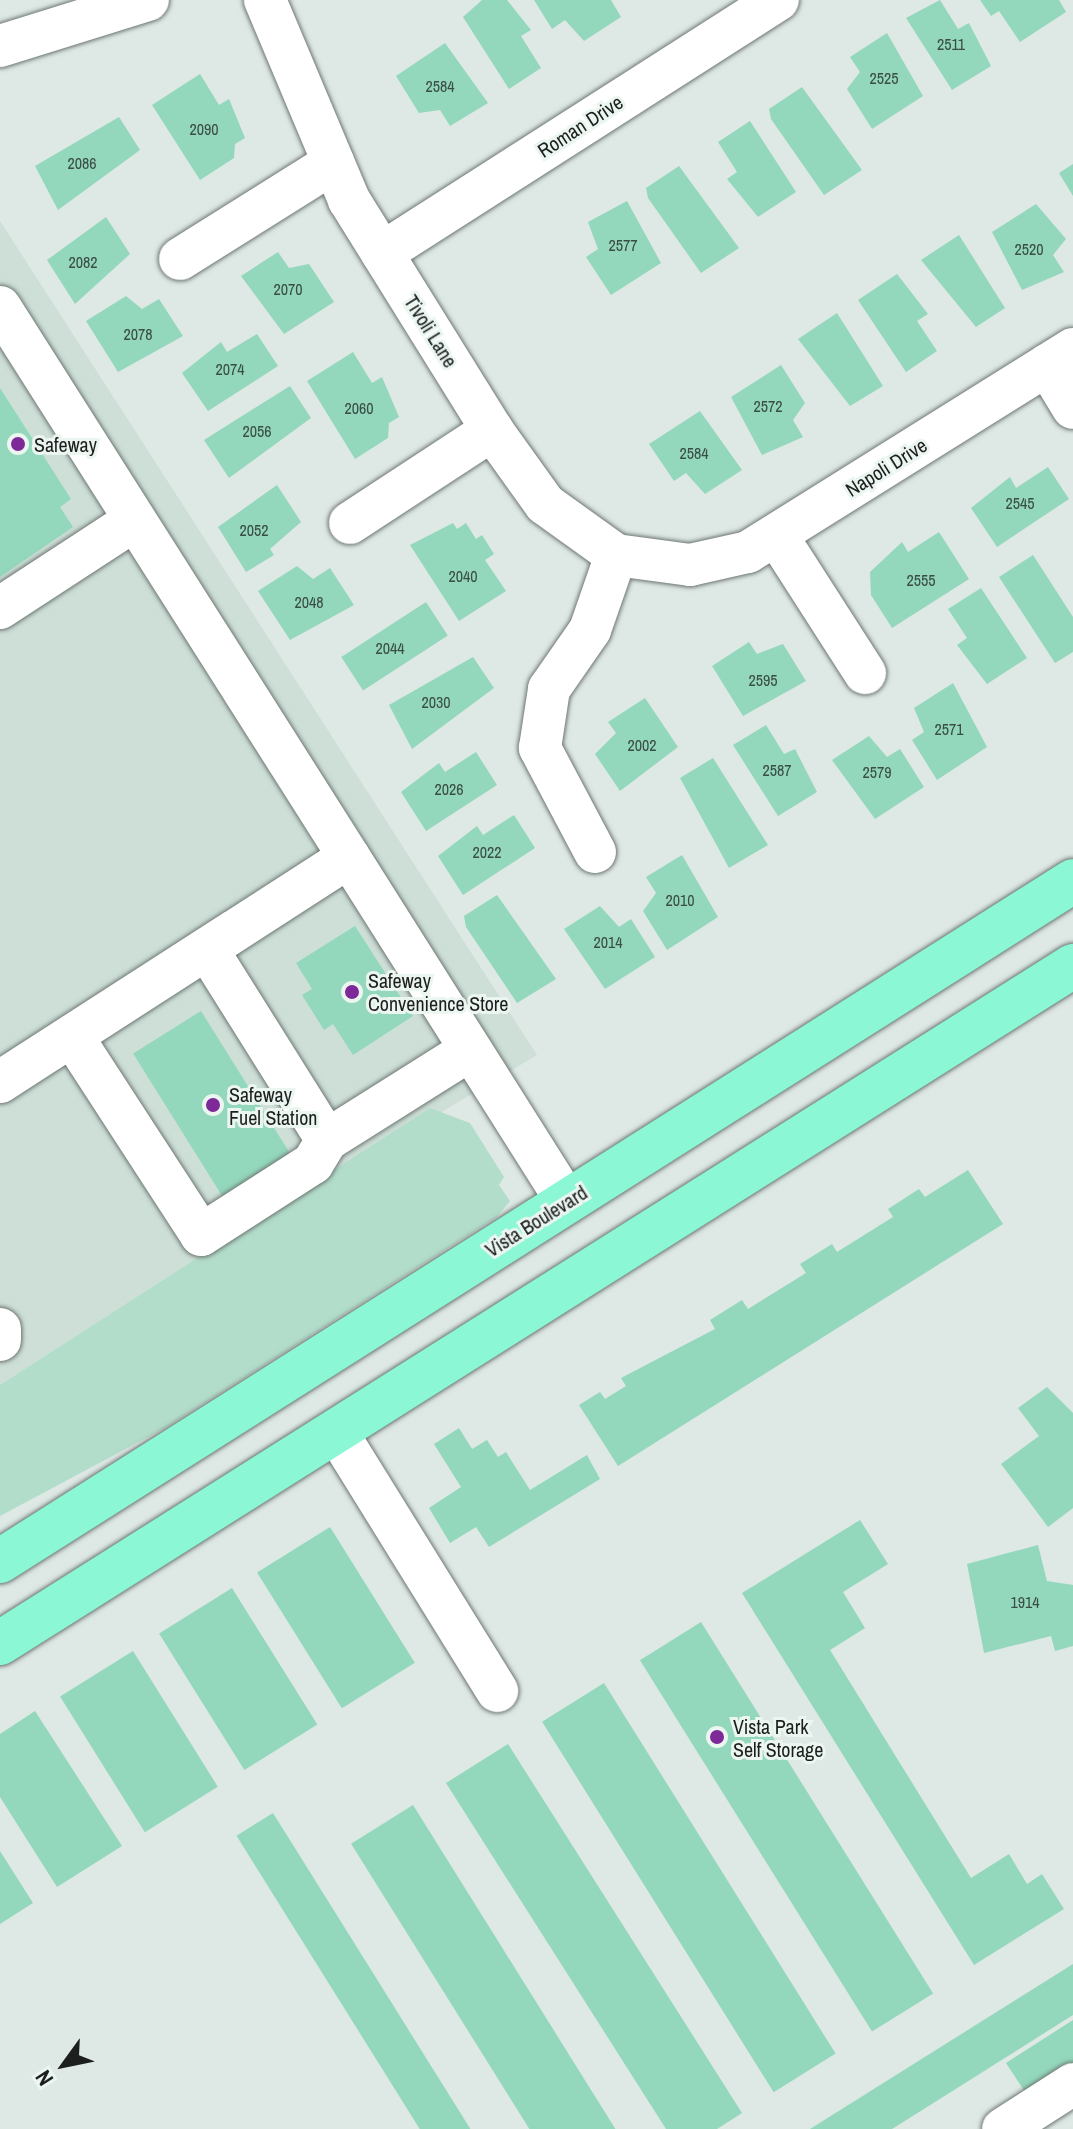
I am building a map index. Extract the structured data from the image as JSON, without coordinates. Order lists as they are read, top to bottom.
{
  "streets": {
    "main road": ["Vista Boulevard"],
    "street": ["Roman Drive", "Tivoli Lane", "Napoli Drive"]
  },
  "crossings": [
    ["Roman Drive", "Tivoli Lane"],
    ["Tivoli Lane", "Napoli Drive"]
  ],
  "places": [
    "Safeway",
    "Safeway Convenience Store",
    "Safeway Fuel Station",
    "Vista Park Self Storage"
  ],
  "house_numbers": [
    "2511",
    "2525",
    "2584",
    "2090",
    "2086",
    "2577",
    "2520",
    "2082",
    "2070",
    "2078",
    "2074",
    "2572",
    "2060",
    "2056",
    "2584",
    "2545",
    "2052",
    "2040",
    "2555",
    "2048",
    "2044",
    "2595",
    "2030",
    "2571",
    "2002",
    "2587",
    "2579",
    "2026",
    "2022",
    "2010",
    "2014",
    "1914"
  ],
  "north": "bottom left"
}
